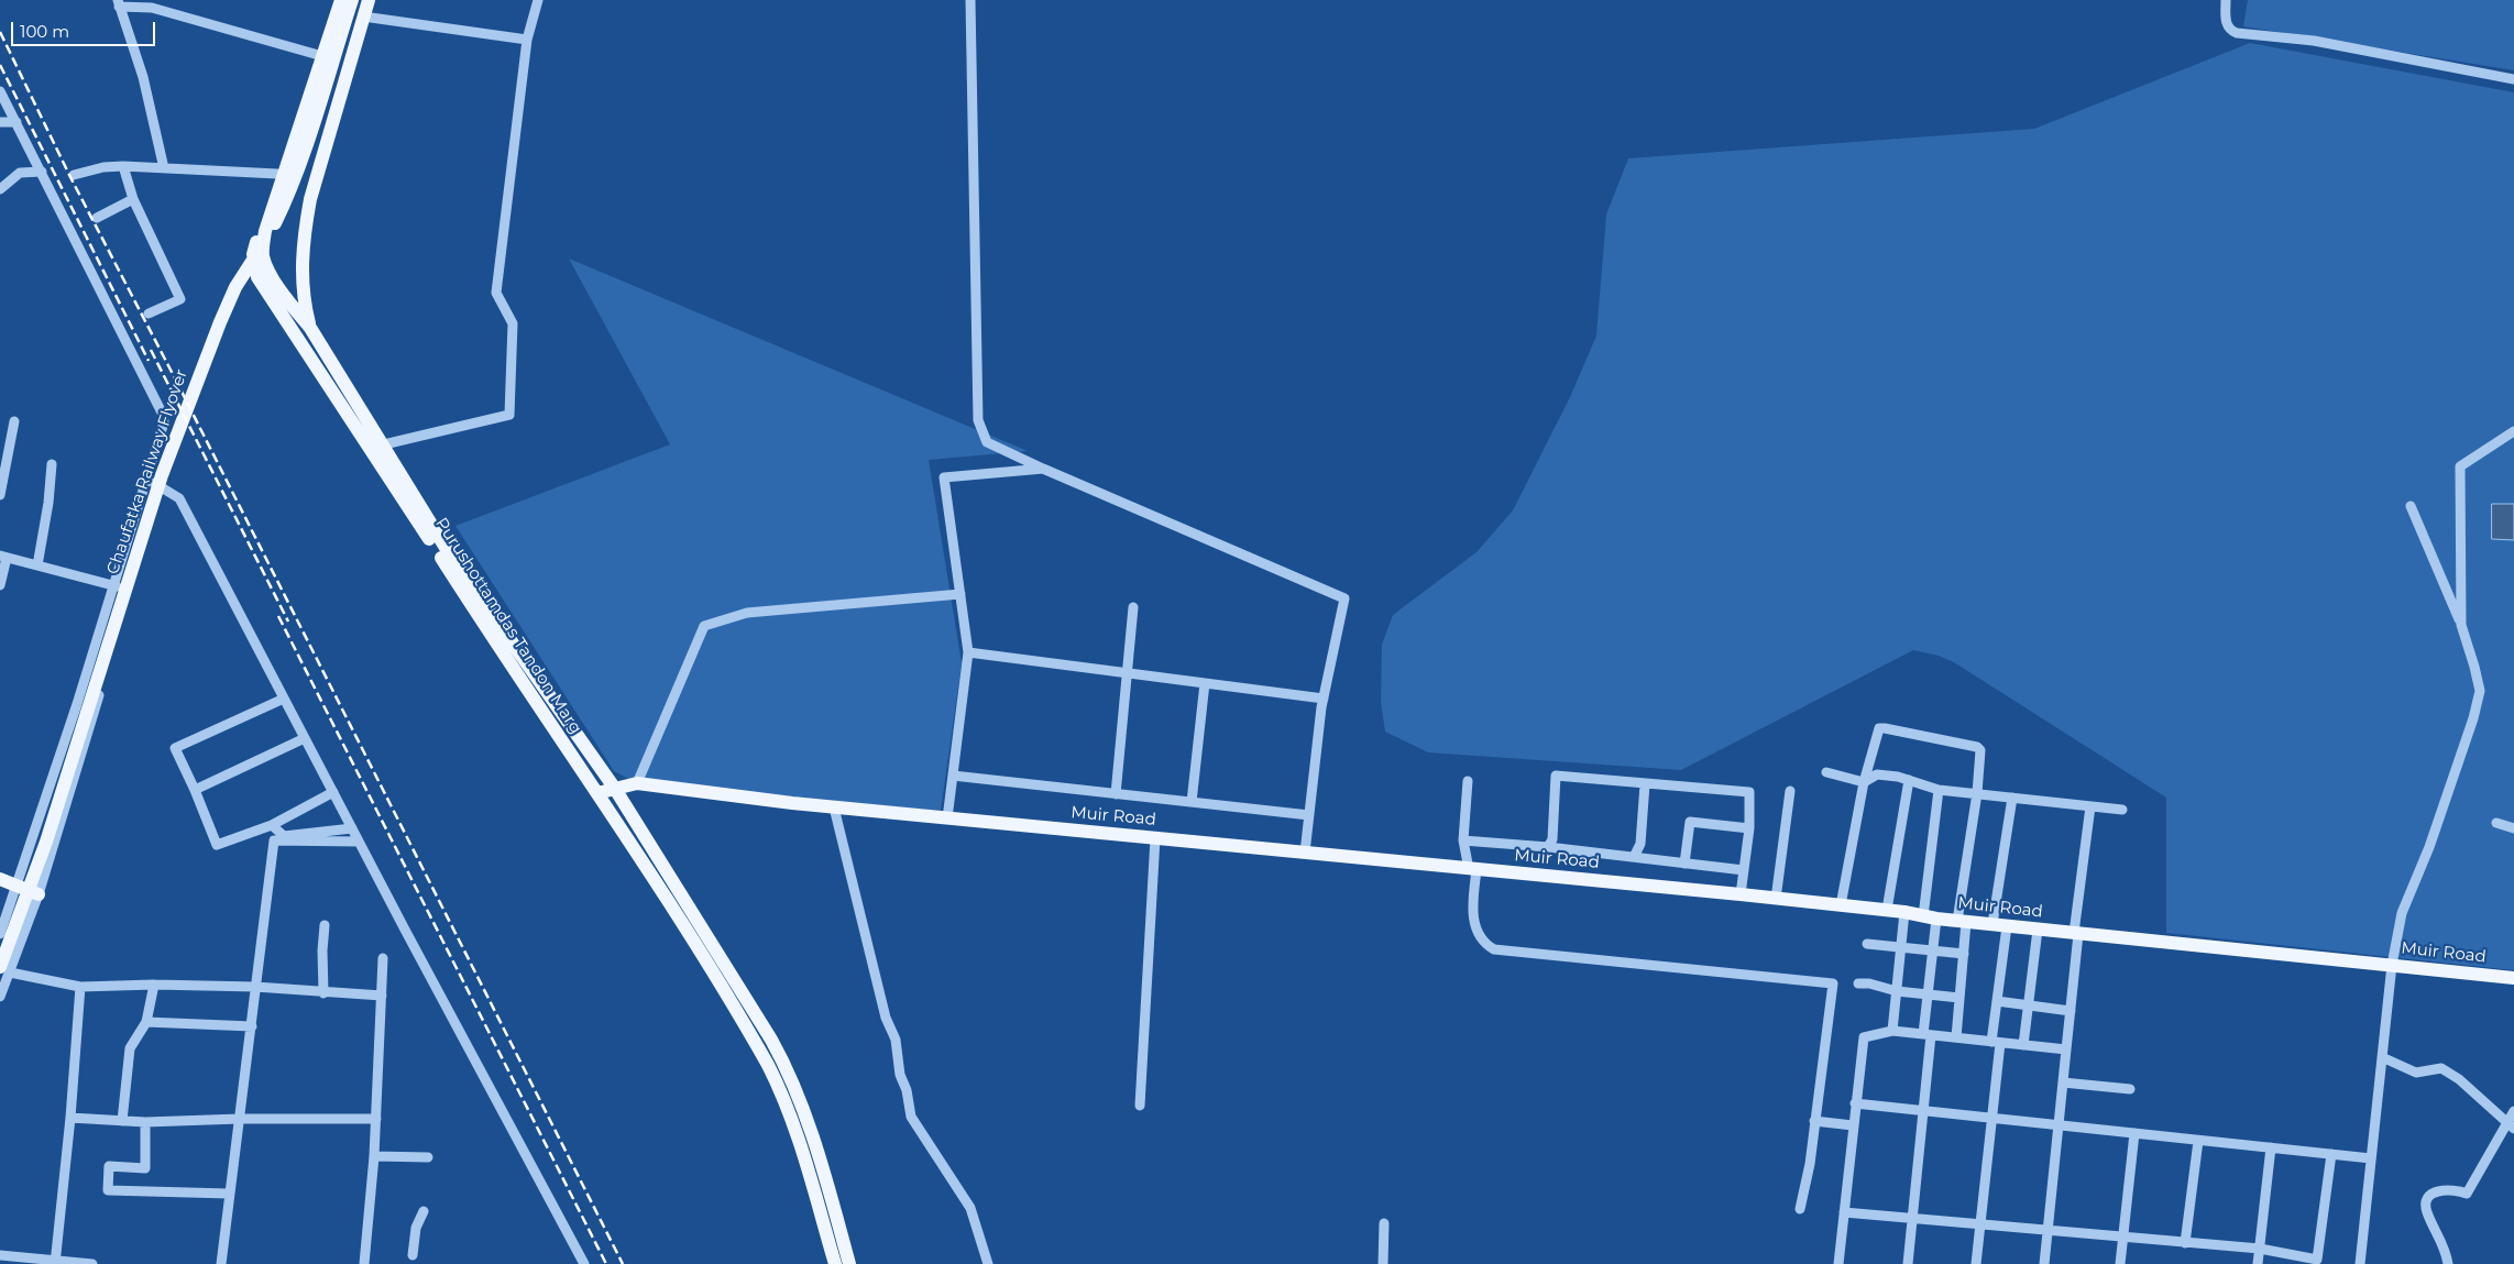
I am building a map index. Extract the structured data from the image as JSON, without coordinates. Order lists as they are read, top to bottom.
{
  "streets": {
    "main road": ["Chaufatka Railway Flyover", "Purushottamdas Tandon Marg", "Muir Road"]
  },
  "crossings": [
    ["Purushottamdas Tandon Marg", "Muir Road"]
  ],
  "scale_bar": "100 m"
}
